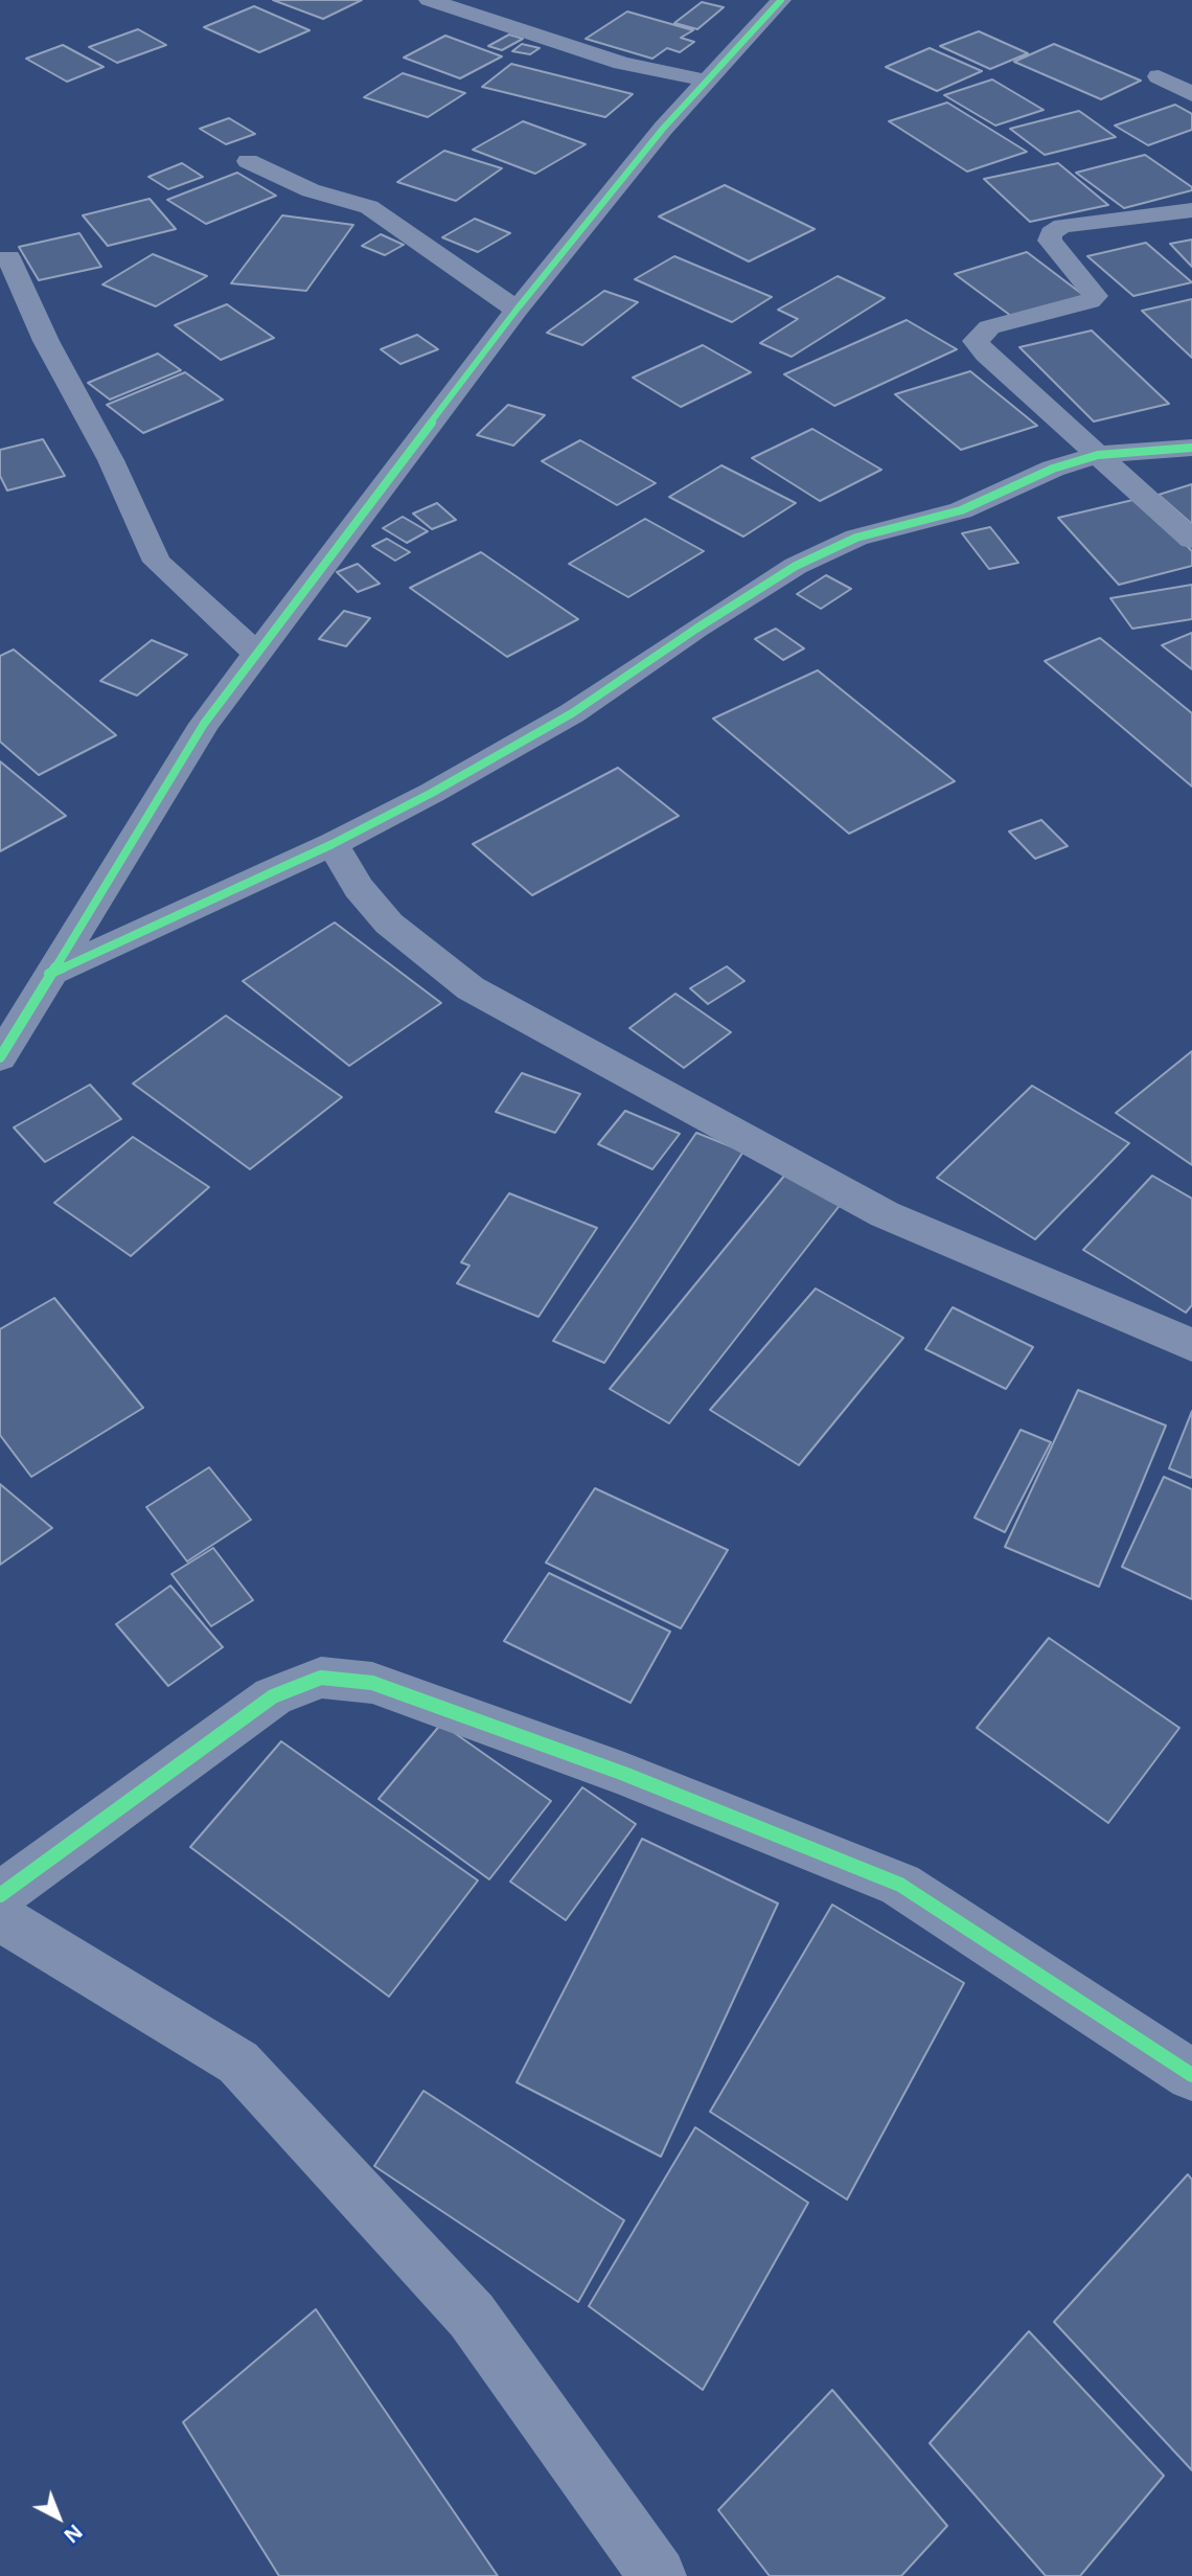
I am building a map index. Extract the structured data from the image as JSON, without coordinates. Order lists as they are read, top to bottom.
{
  "north": "bottom right"
}
